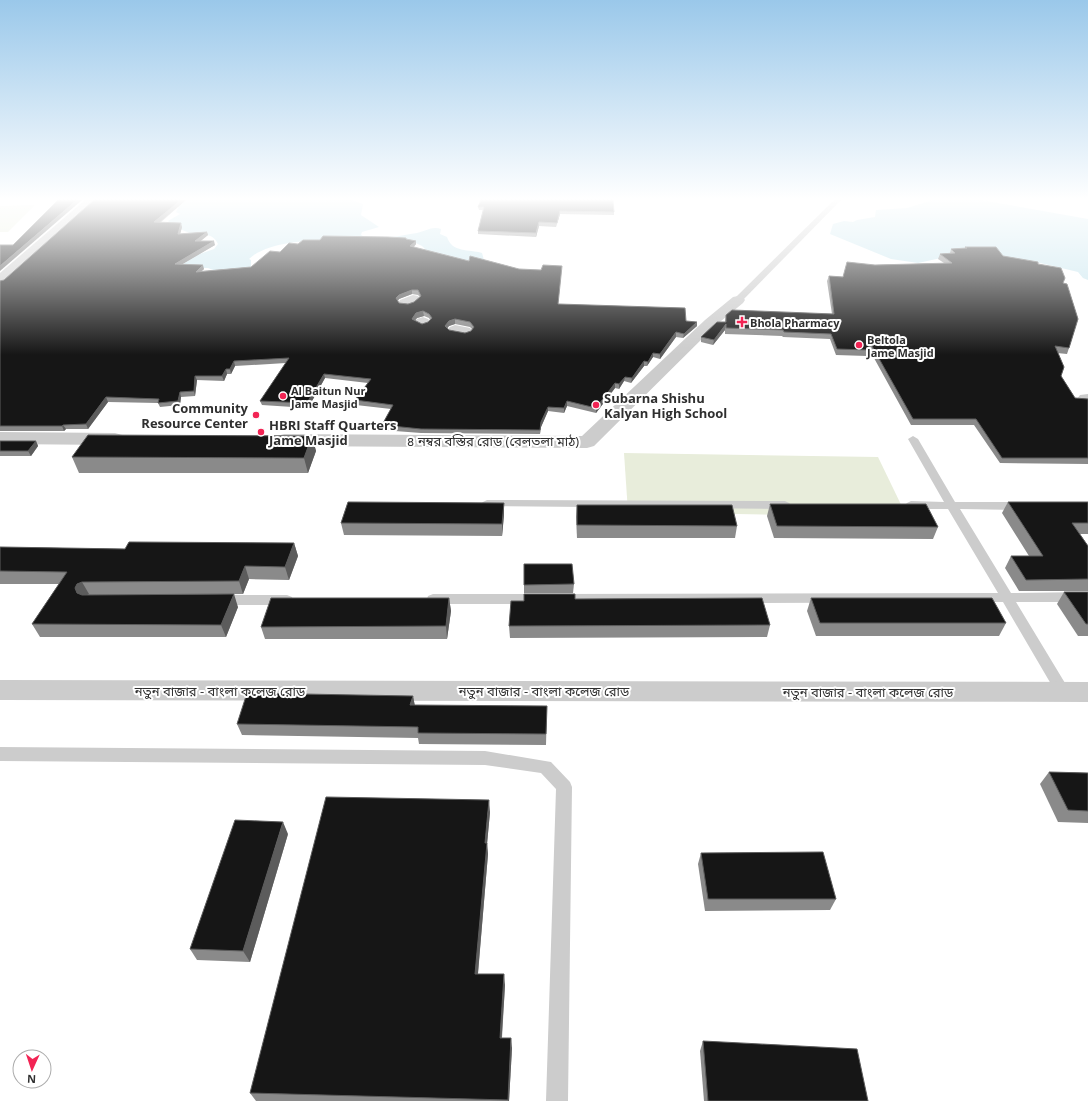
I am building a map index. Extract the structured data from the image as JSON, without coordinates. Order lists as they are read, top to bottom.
{
  "streets": {
    "street": ["৪ নম্বর বস্তির রোড (বেলতলা মাঠ)", "নতুন বাজার - বাংলা কলেজ রোড"]
  },
  "places": {
    "health": ["Bhola Pharmacy"],
    "other": [
      "Beltola Jame Masjid",
      "Al Baitun Nur Jame Masjid",
      "Subarna Shishu Kalyan High School",
      "Community Resource Center",
      "HBRI Staff Quarters Jame Masjid"
    ]
  },
  "north": "bottom"
}
